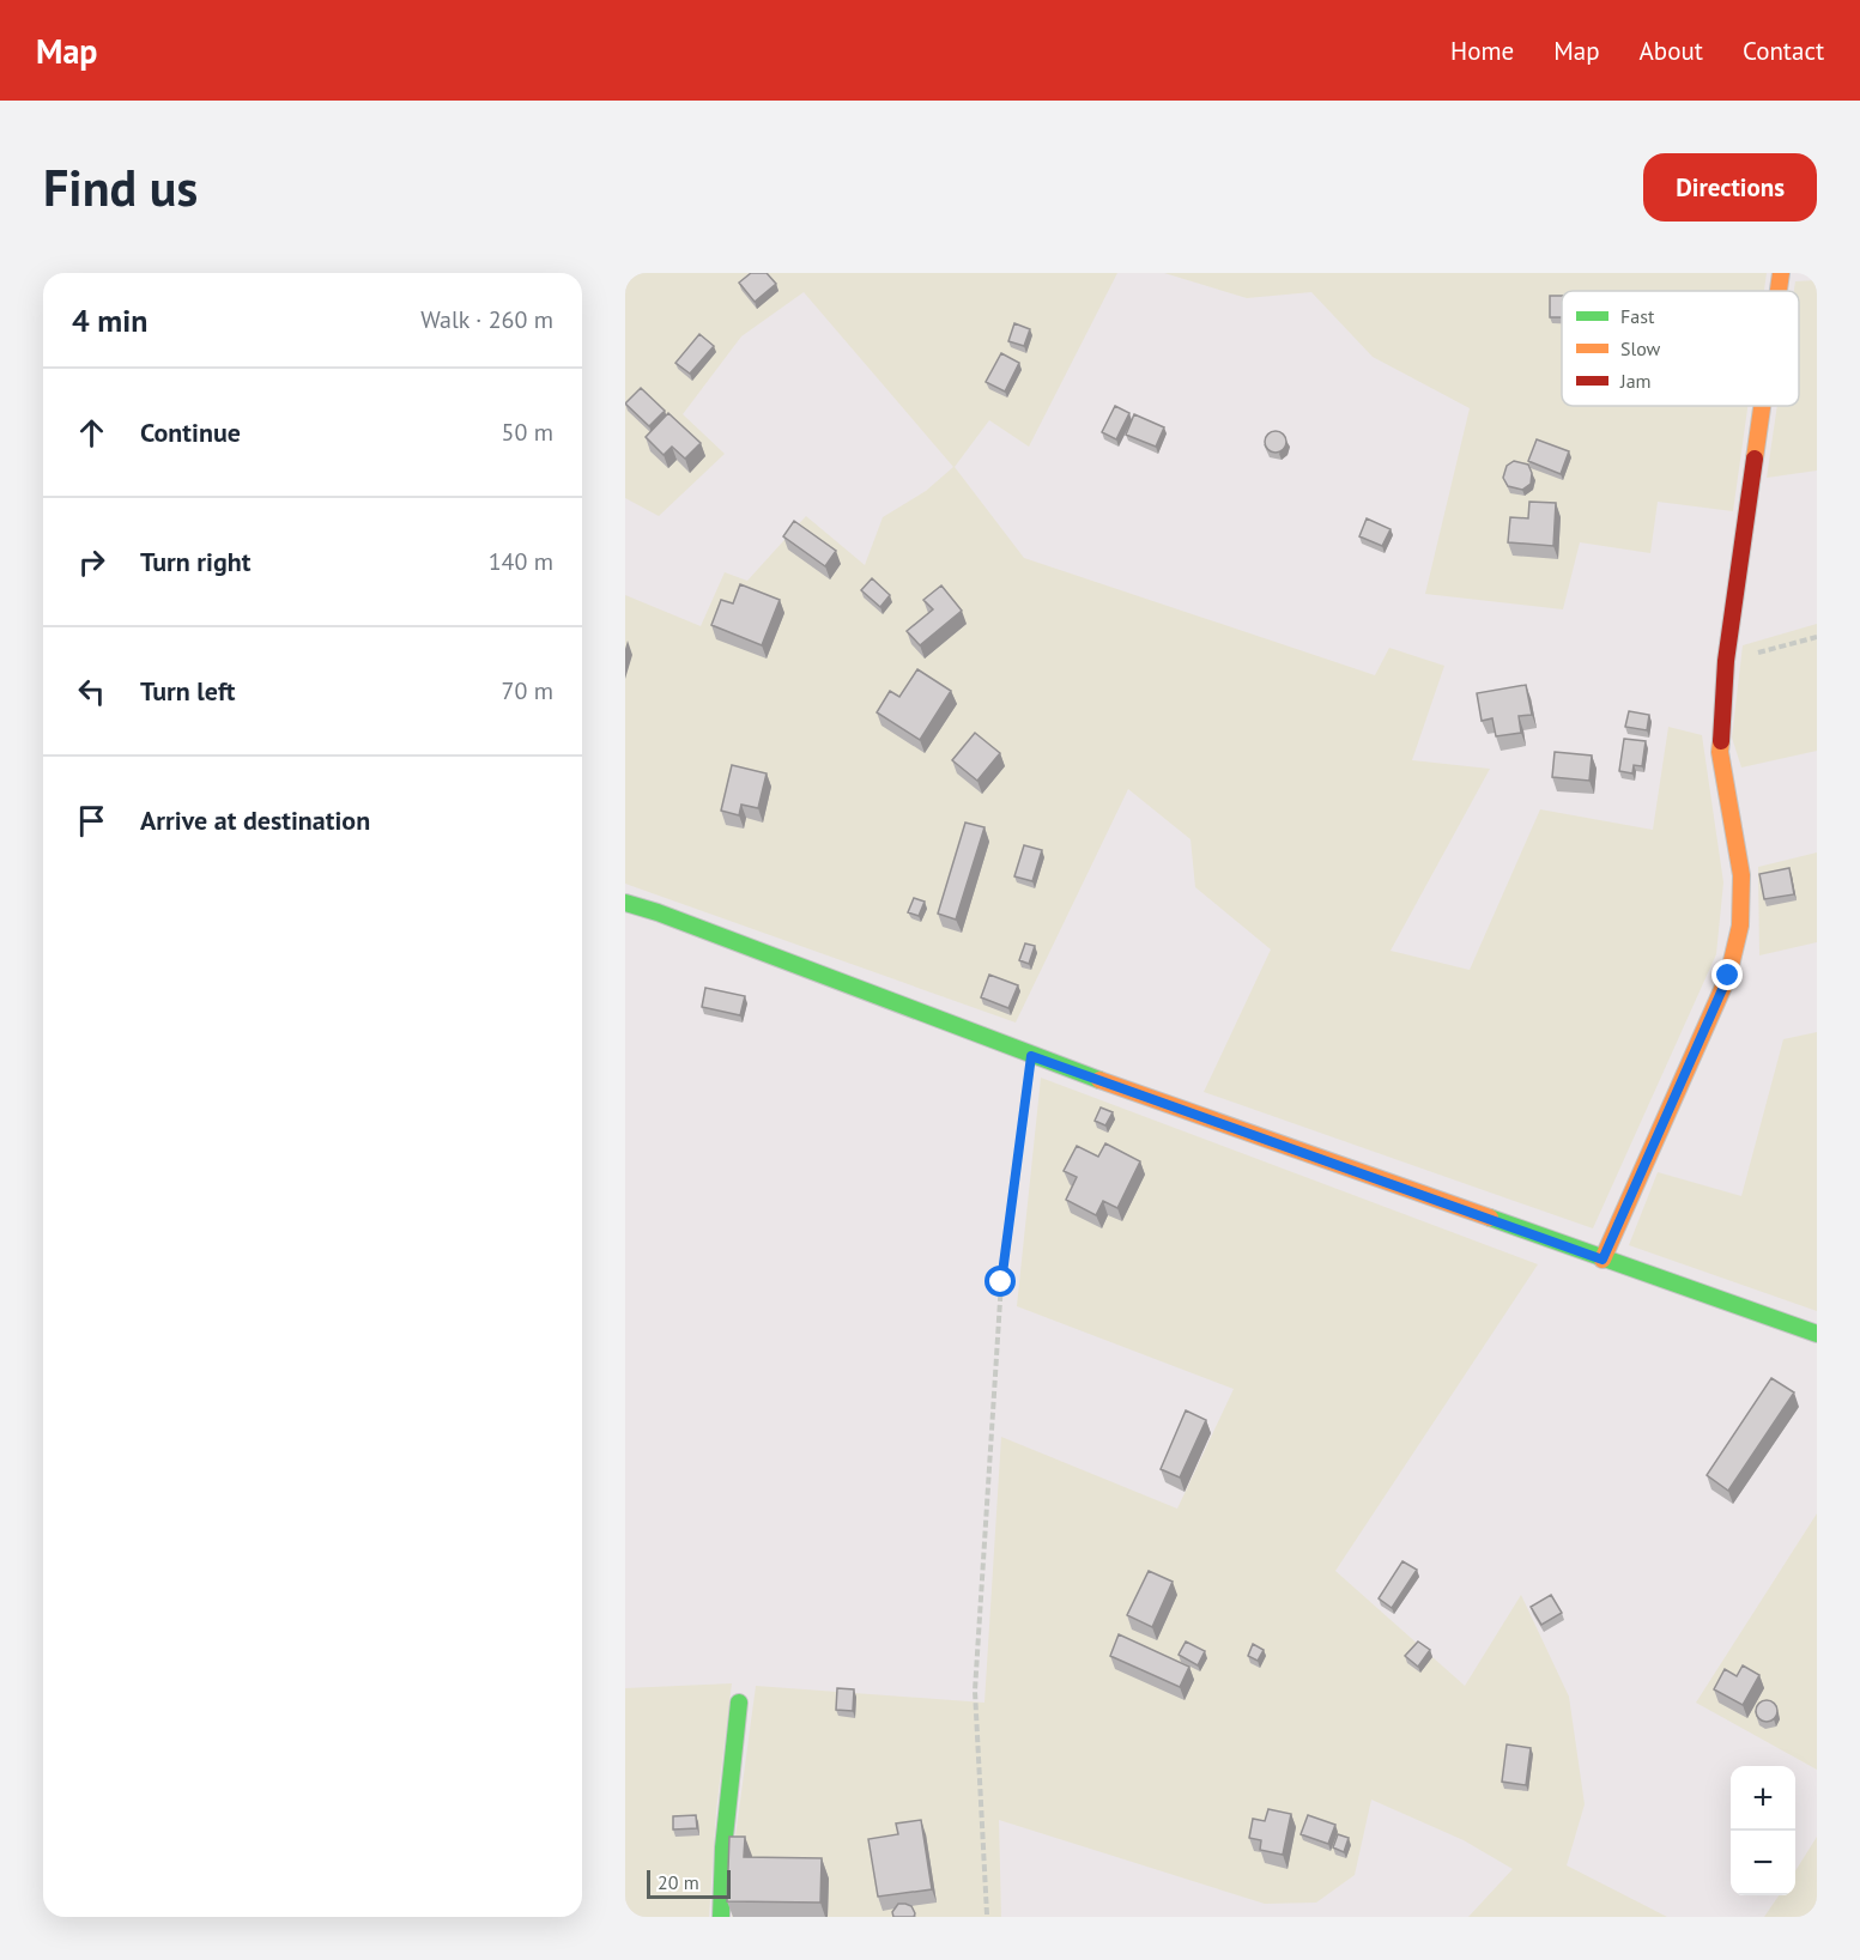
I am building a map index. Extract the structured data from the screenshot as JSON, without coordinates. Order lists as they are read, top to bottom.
{
  "legend": ["Fast", "Slow", "Jam"],
  "scale_bar": "20 m",
  "page": {
    "header": "Map",
    "nav": [
      "Home",
      "Map",
      "About",
      "Contact"
    ],
    "buttons": "Directions",
    "title": "Find us",
    "heading": ["4 min", "Walk · 260 m"],
    "list": [
      ["Continue", "50 m"],
      ["Turn right", "140 m"],
      ["Turn left", "70 m"],
      "Arrive at destination"
    ],
    "map_buttons": ["+", "−"],
    "scale": "20 m"
  }
}
